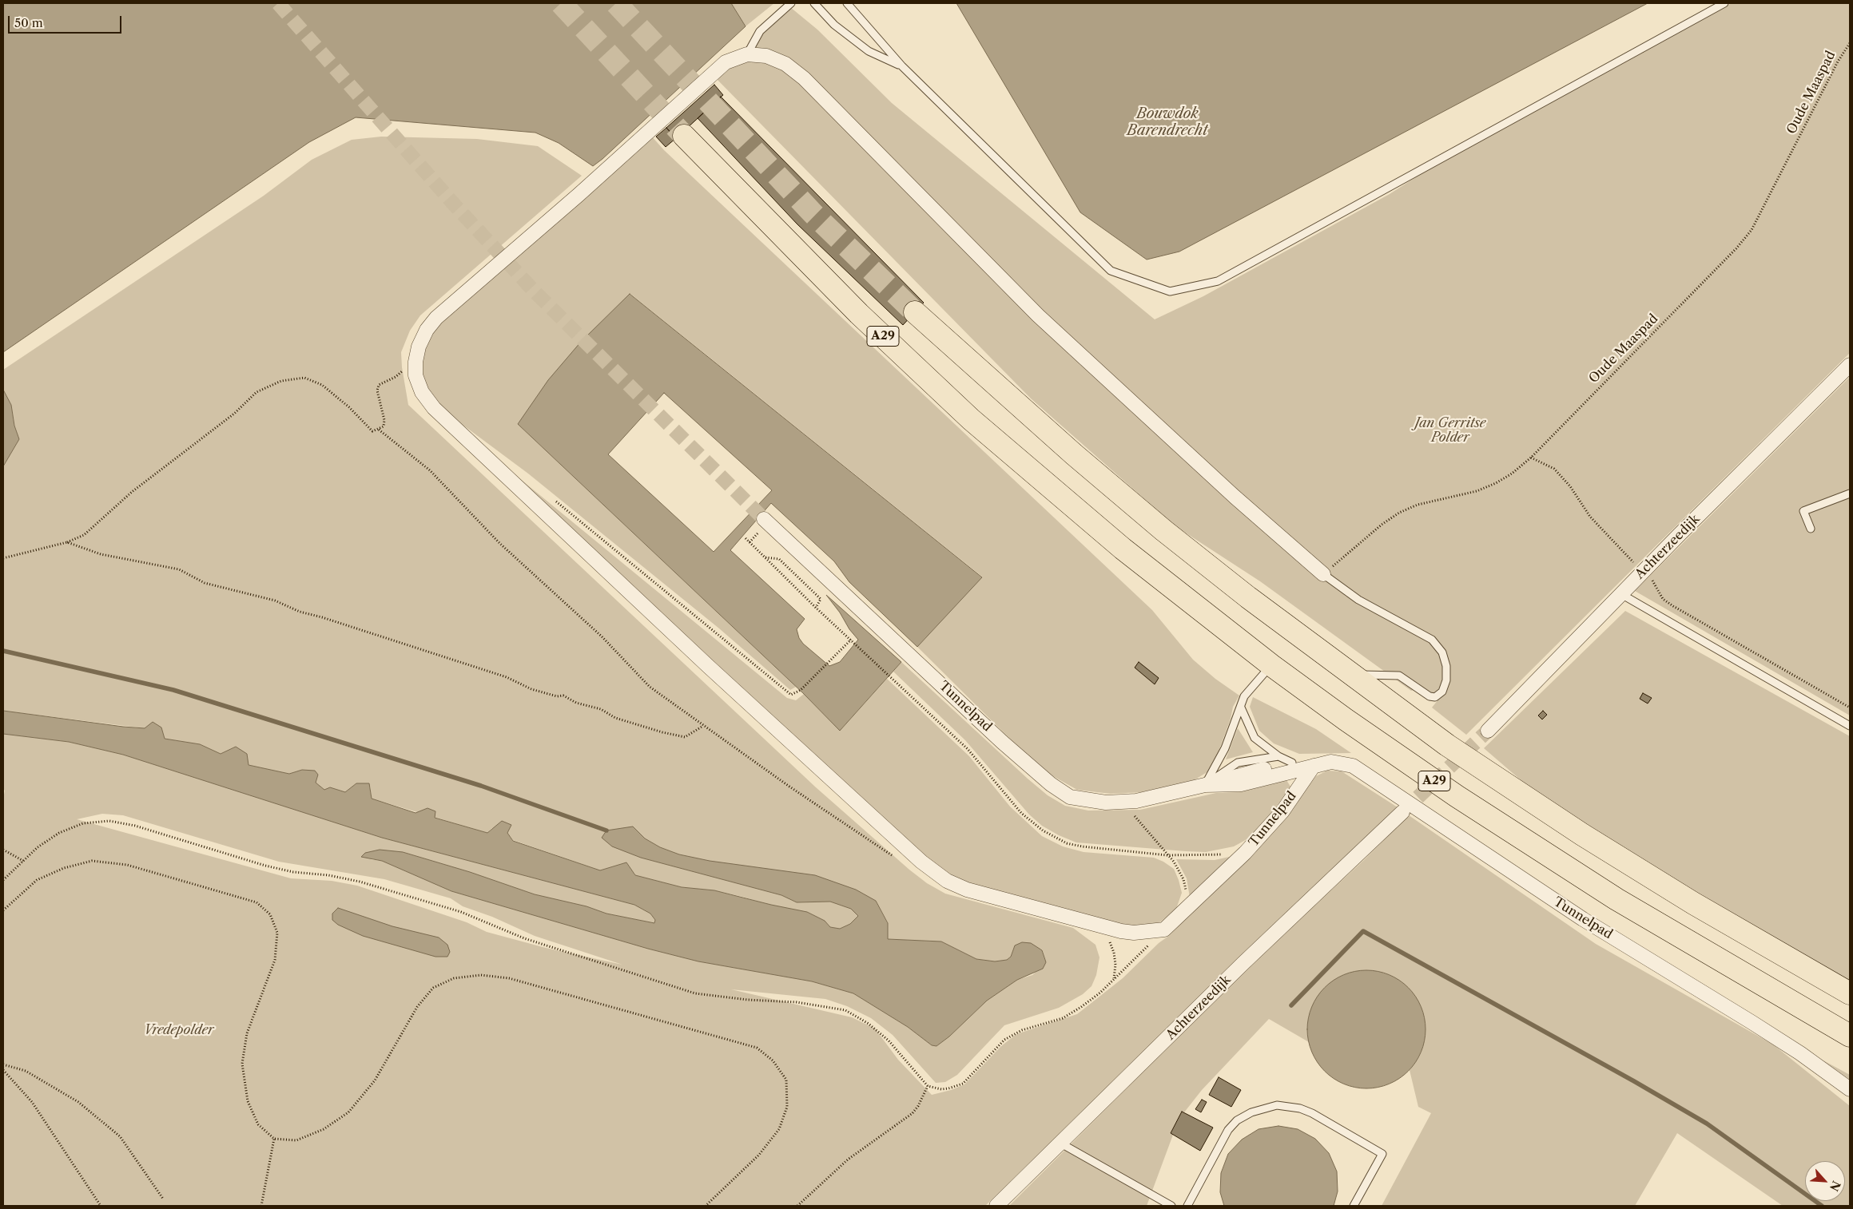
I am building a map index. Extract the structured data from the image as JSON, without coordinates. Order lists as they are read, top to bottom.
{
  "streets": {
    "highway": ["A29"],
    "street": ["Achterzeedijk", "Tunnelpad"],
    "path": ["Oude Maaspad"]
  },
  "water": ["Bouwdok Barendrecht"],
  "parks": ["Jan Gerritse Polder", "Vredepolder"],
  "scale_bar": "50 m",
  "north": "bottom right"
}
